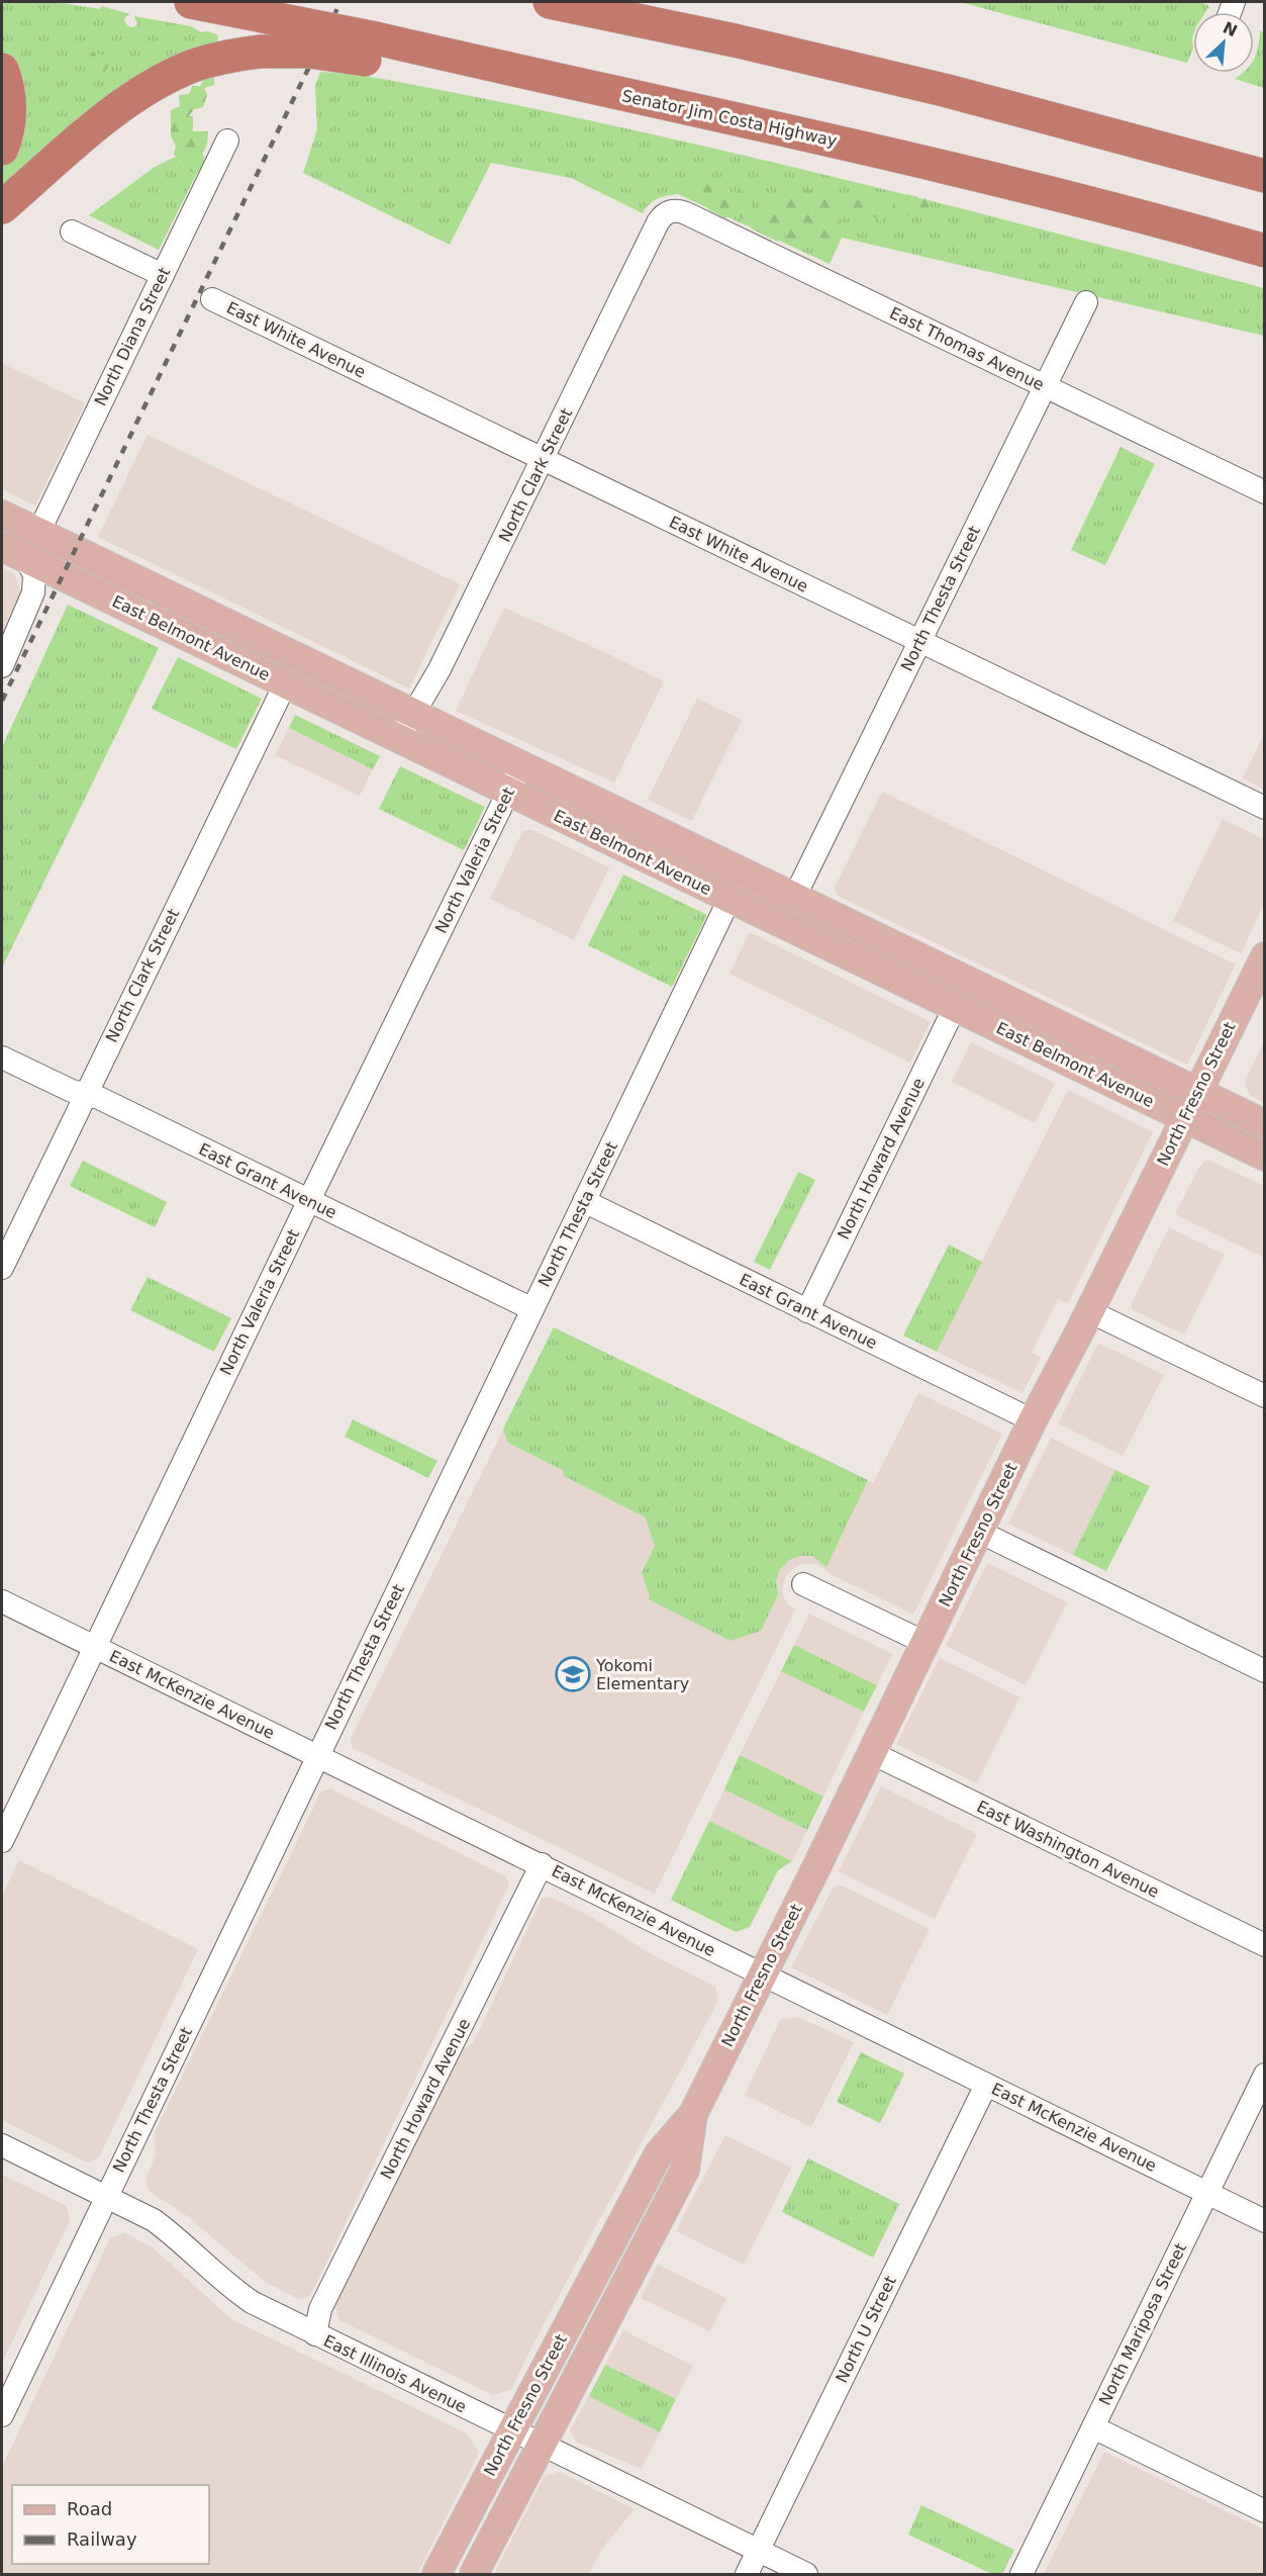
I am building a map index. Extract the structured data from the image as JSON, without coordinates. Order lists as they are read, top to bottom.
{
  "streets": {
    "highway": ["Senator Jim Costa Highway"],
    "main road": ["East Belmont Avenue", "North Fresno Street"],
    "street": [
      "North Diana Street",
      "East White Avenue",
      "East Thomas Avenue",
      "North Clark Street",
      "North Thesta Street",
      "North Valeria Street",
      "North Howard Avenue",
      "East Grant Avenue",
      "East McKenzie Avenue",
      "East Washington Avenue",
      "North Mariposa Street",
      "North U Street",
      "East Illinois Avenue"
    ]
  },
  "crossings": [
    ["North Diana Street", "East Belmont Avenue"],
    ["East White Avenue", "North Clark Street"],
    ["East White Avenue", "North Thesta Street"],
    ["East Thomas Avenue", "North Clark Street"],
    ["East Thomas Avenue", "North Thesta Street"],
    ["North Clark Street", "East Belmont Avenue"],
    ["North Clark Street", "East Grant Avenue"],
    ["North Thesta Street", "East Belmont Avenue"],
    ["North Thesta Street", "East Grant Avenue"],
    ["North Thesta Street", "East McKenzie Avenue"],
    ["North Thesta Street", "East Illinois Avenue"],
    ["East Belmont Avenue", "North Valeria Street"],
    ["East Belmont Avenue", "North Fresno Street"],
    ["East Belmont Avenue", "North Howard Avenue"],
    ["North Valeria Street", "East Grant Avenue"],
    ["North Valeria Street", "East McKenzie Avenue"],
    ["North Fresno Street", "East Grant Avenue"],
    ["North Fresno Street", "East McKenzie Avenue"],
    ["North Fresno Street", "East Washington Avenue"],
    ["North Fresno Street", "East Illinois Avenue"],
    ["North Howard Avenue", "East Grant Avenue"],
    ["North Howard Avenue", "East McKenzie Avenue"],
    ["North Howard Avenue", "East Illinois Avenue"],
    ["East McKenzie Avenue", "North Mariposa Street"],
    ["East McKenzie Avenue", "North U Street"],
    ["North U Street", "East Illinois Avenue"]
  ],
  "places": {
    "school or university": ["Yokomi Elementary"]
  },
  "legend": ["Road", "Railway"],
  "north": "top right"
}
